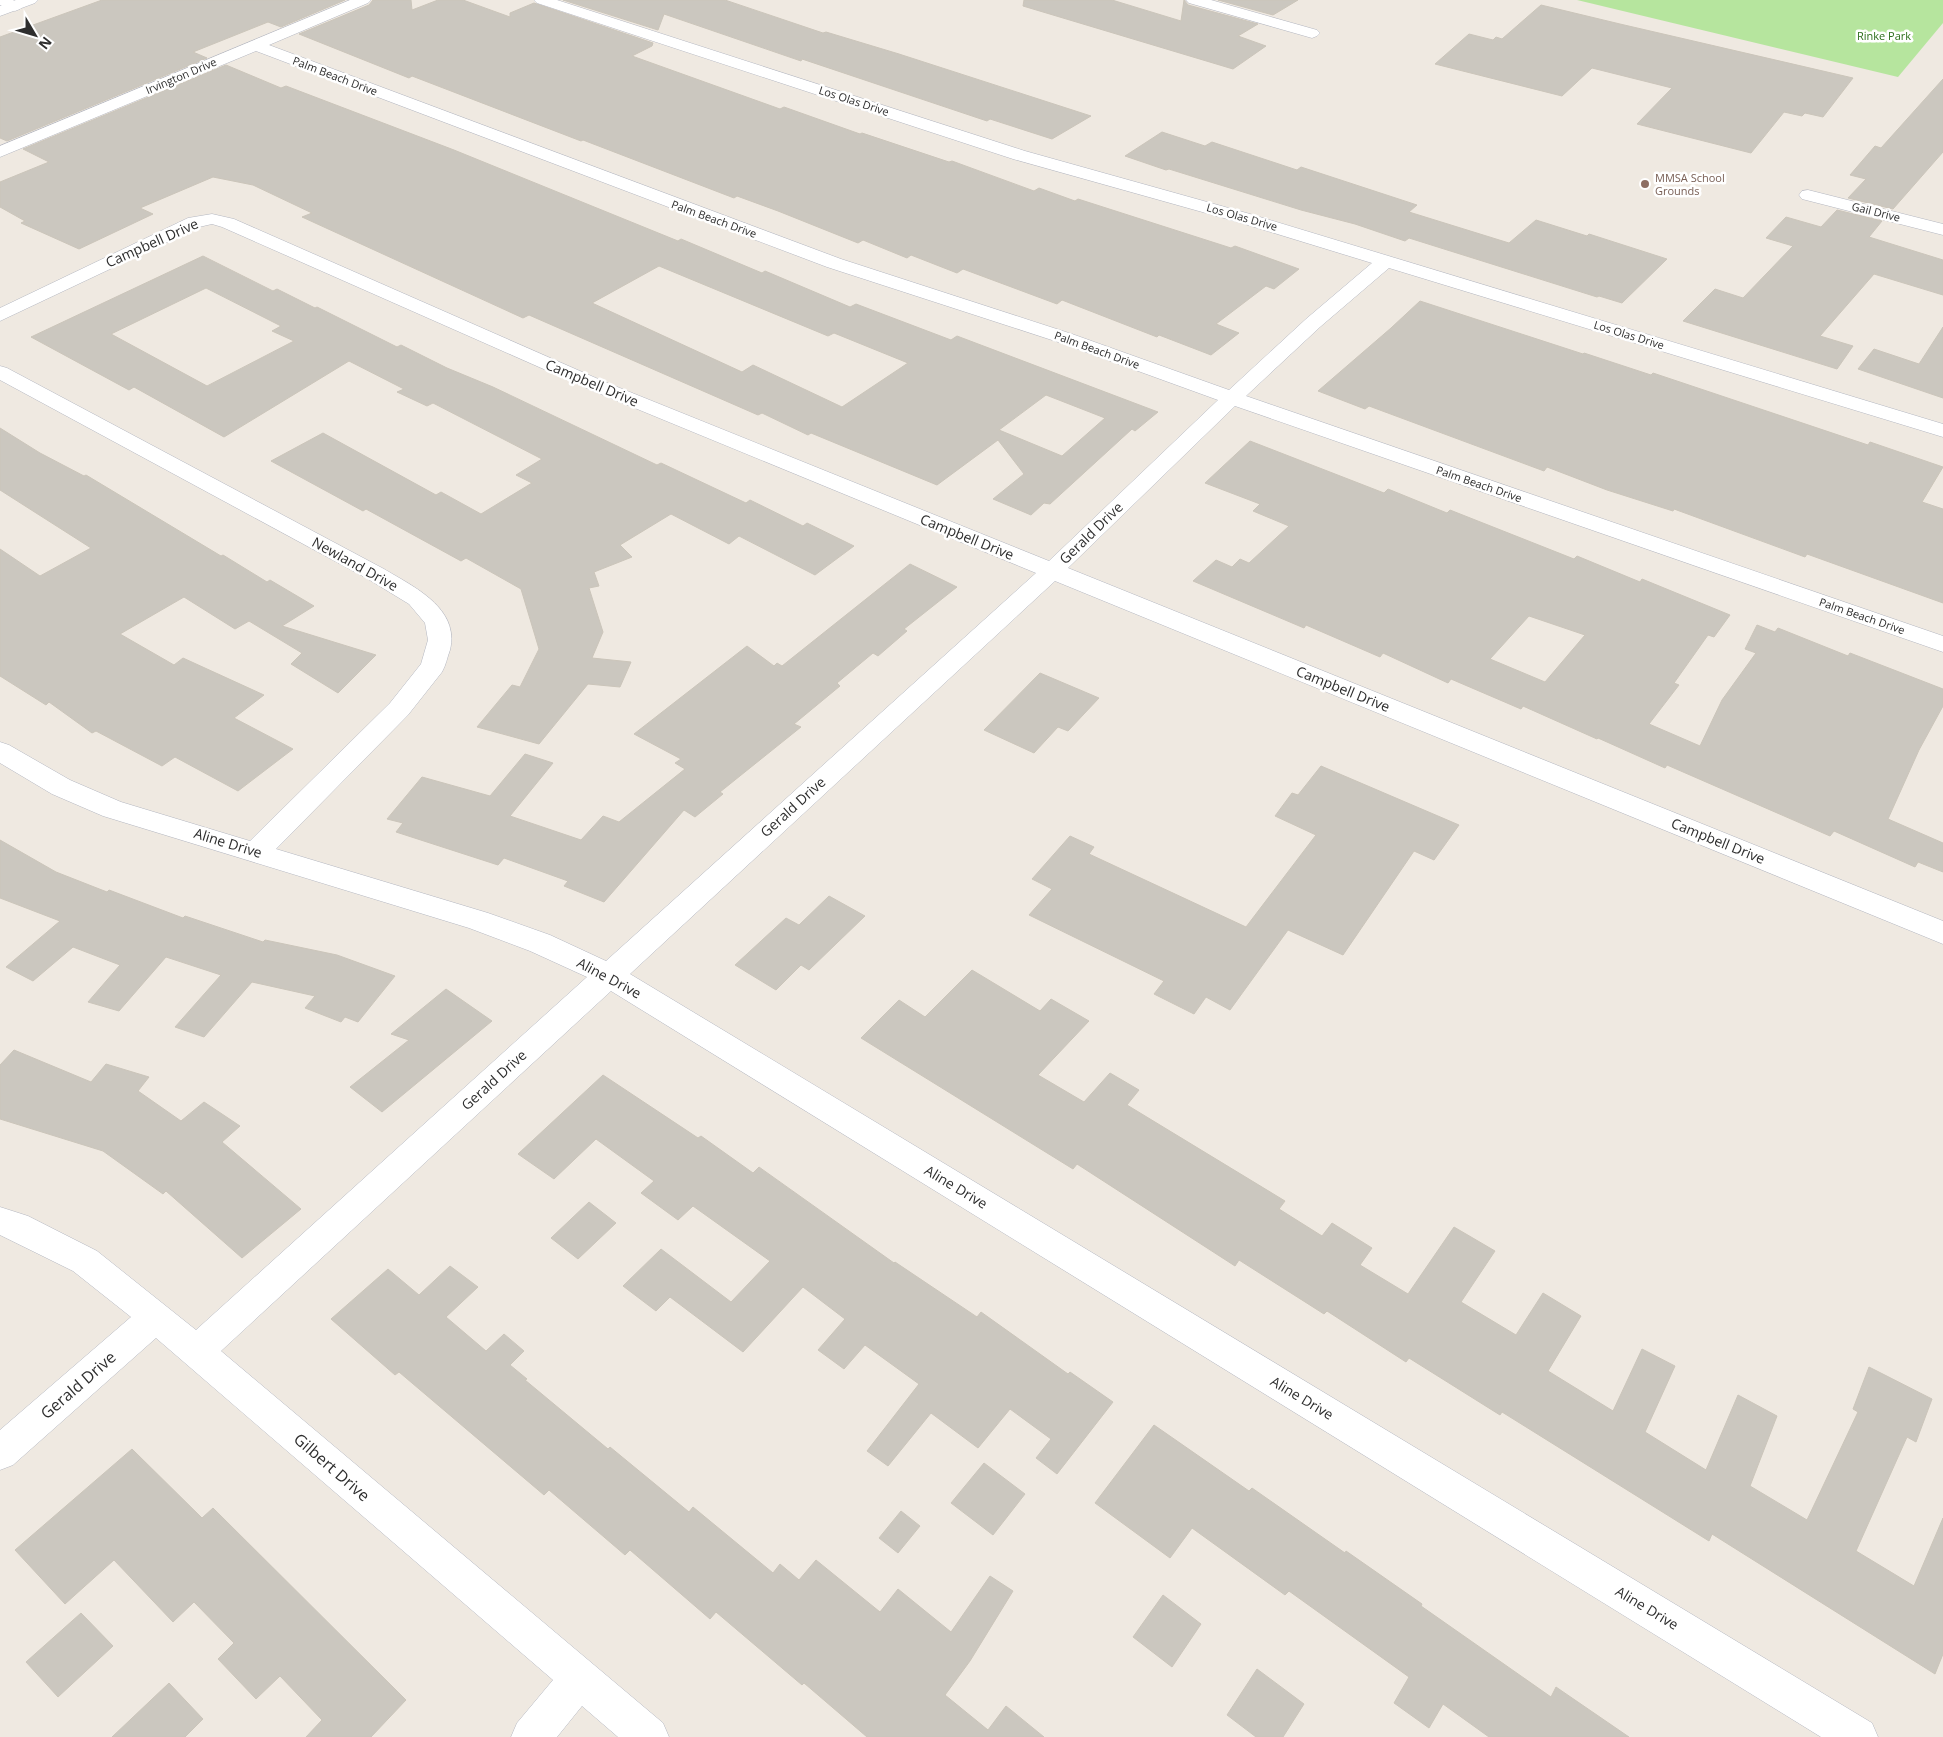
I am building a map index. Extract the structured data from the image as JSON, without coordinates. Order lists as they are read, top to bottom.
{
  "streets": {
    "street": [
      "Irvington Drive",
      "Palm Beach Drive",
      "Los Olas Drive",
      "Gail Drive",
      "Campbell Drive",
      "Gerald Drive",
      "Newland Drive",
      "Aline Drive",
      "Gilbert Drive"
    ]
  },
  "crossings": [
    ["Irvington Drive", "Palm Beach Drive"],
    ["Palm Beach Drive", "Gerald Drive"],
    ["Los Olas Drive", "Gerald Drive"],
    ["Campbell Drive", "Gerald Drive"],
    ["Gerald Drive", "Aline Drive"],
    ["Gerald Drive", "Gilbert Drive"],
    ["Newland Drive", "Aline Drive"]
  ],
  "parks": ["Rinke Park"],
  "places": ["MMSA School Grounds"],
  "north": "bottom right"
}
